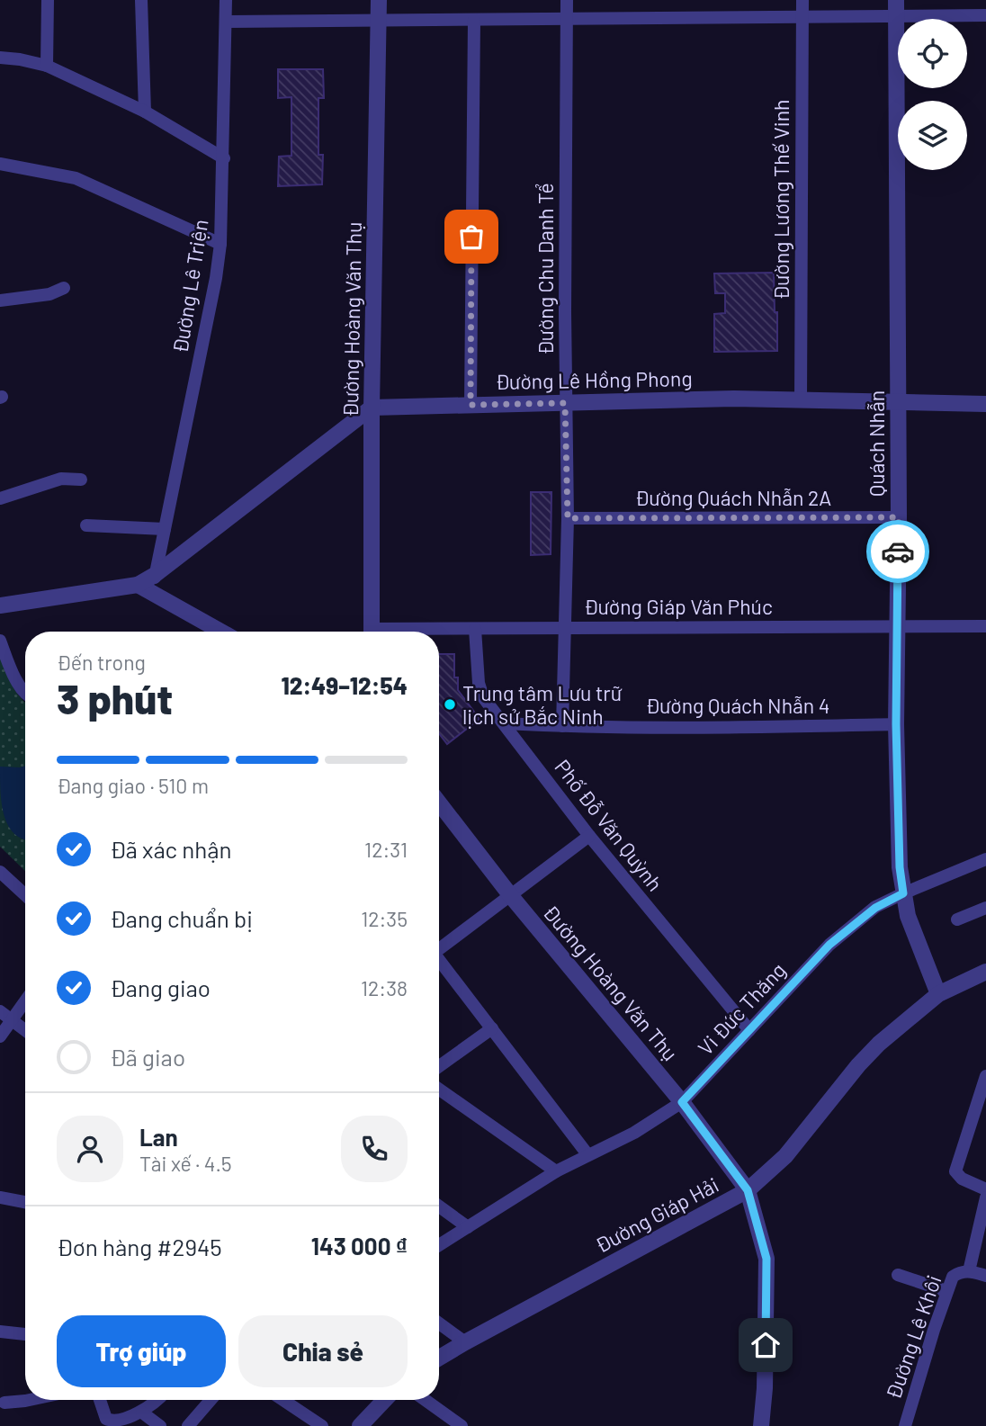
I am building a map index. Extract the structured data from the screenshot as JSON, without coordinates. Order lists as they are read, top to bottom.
{
  "streets": {
    "street": [
      "Đường Lương Thế Vinh",
      "Đường Chu Danh Tể",
      "Đường Lê Triện",
      "Đường Hoàng Văn Thụ",
      "Đường Lê Hồng Phong",
      "Quách Nhẫn",
      "Đường Quách Nhẫn 2A",
      "Đường Giáp Văn Phúc",
      "Đường Quách Nhẫn 4",
      "Phố Đỗ Văn Quỳnh",
      "Vi Đức Thăng",
      "Đường Giáp Hải",
      "Đường Lê Khôi"
    ]
  },
  "crossings": [
    ["Đường Lương Thế Vinh", "Đường Lê Hồng Phong"],
    ["Đường Chu Danh Tể", "Đường Lê Hồng Phong"],
    ["Đường Chu Danh Tể", "Đường Quách Nhẫn 2A"],
    ["Đường Chu Danh Tể", "Đường Giáp Văn Phúc"],
    ["Đường Chu Danh Tể", "Đường Quách Nhẫn 4"],
    ["Đường Hoàng Văn Thụ", "Đường Lê Hồng Phong"],
    ["Đường Hoàng Văn Thụ", "Vi Đức Thăng"],
    ["Đường Hoàng Văn Thụ", "Đường Giáp Hải"],
    ["Đường Lê Hồng Phong", "Quách Nhẫn"],
    ["Quách Nhẫn", "Đường Quách Nhẫn 2A"],
    ["Quách Nhẫn", "Đường Giáp Văn Phúc"],
    ["Quách Nhẫn", "Đường Quách Nhẫn 4"],
    ["Quách Nhẫn", "Vi Đức Thăng"],
    ["Quách Nhẫn", "Đường Giáp Hải"],
    ["Đường Giáp Văn Phúc", "Phố Đỗ Văn Quỳnh"],
    ["Đường Quách Nhẫn 4", "Phố Đỗ Văn Quỳnh"],
    ["Phố Đỗ Văn Quỳnh", "Vi Đức Thăng"]
  ],
  "places": ["Trung tâm Lưu trữ lịch sử Bắc Ninh"],
  "page": {
    "heading": ["3 phút", "Đến trong", "12:49–12:54"],
    "panel": [
      "Lan",
      "Tài xế · 4.5",
      "Đơn hàng #2945",
      "143 000 ₫"
    ],
    "bar": "Đang giao · 510 m",
    "list": [
      ["Đã xác nhận", "12:31"],
      ["Đang chuẩn bị", "12:35"],
      ["Đang giao", "12:38"],
      "Đã giao"
    ],
    "buttons": ["Trợ giúp", "Chia sẻ"]
  }
}
